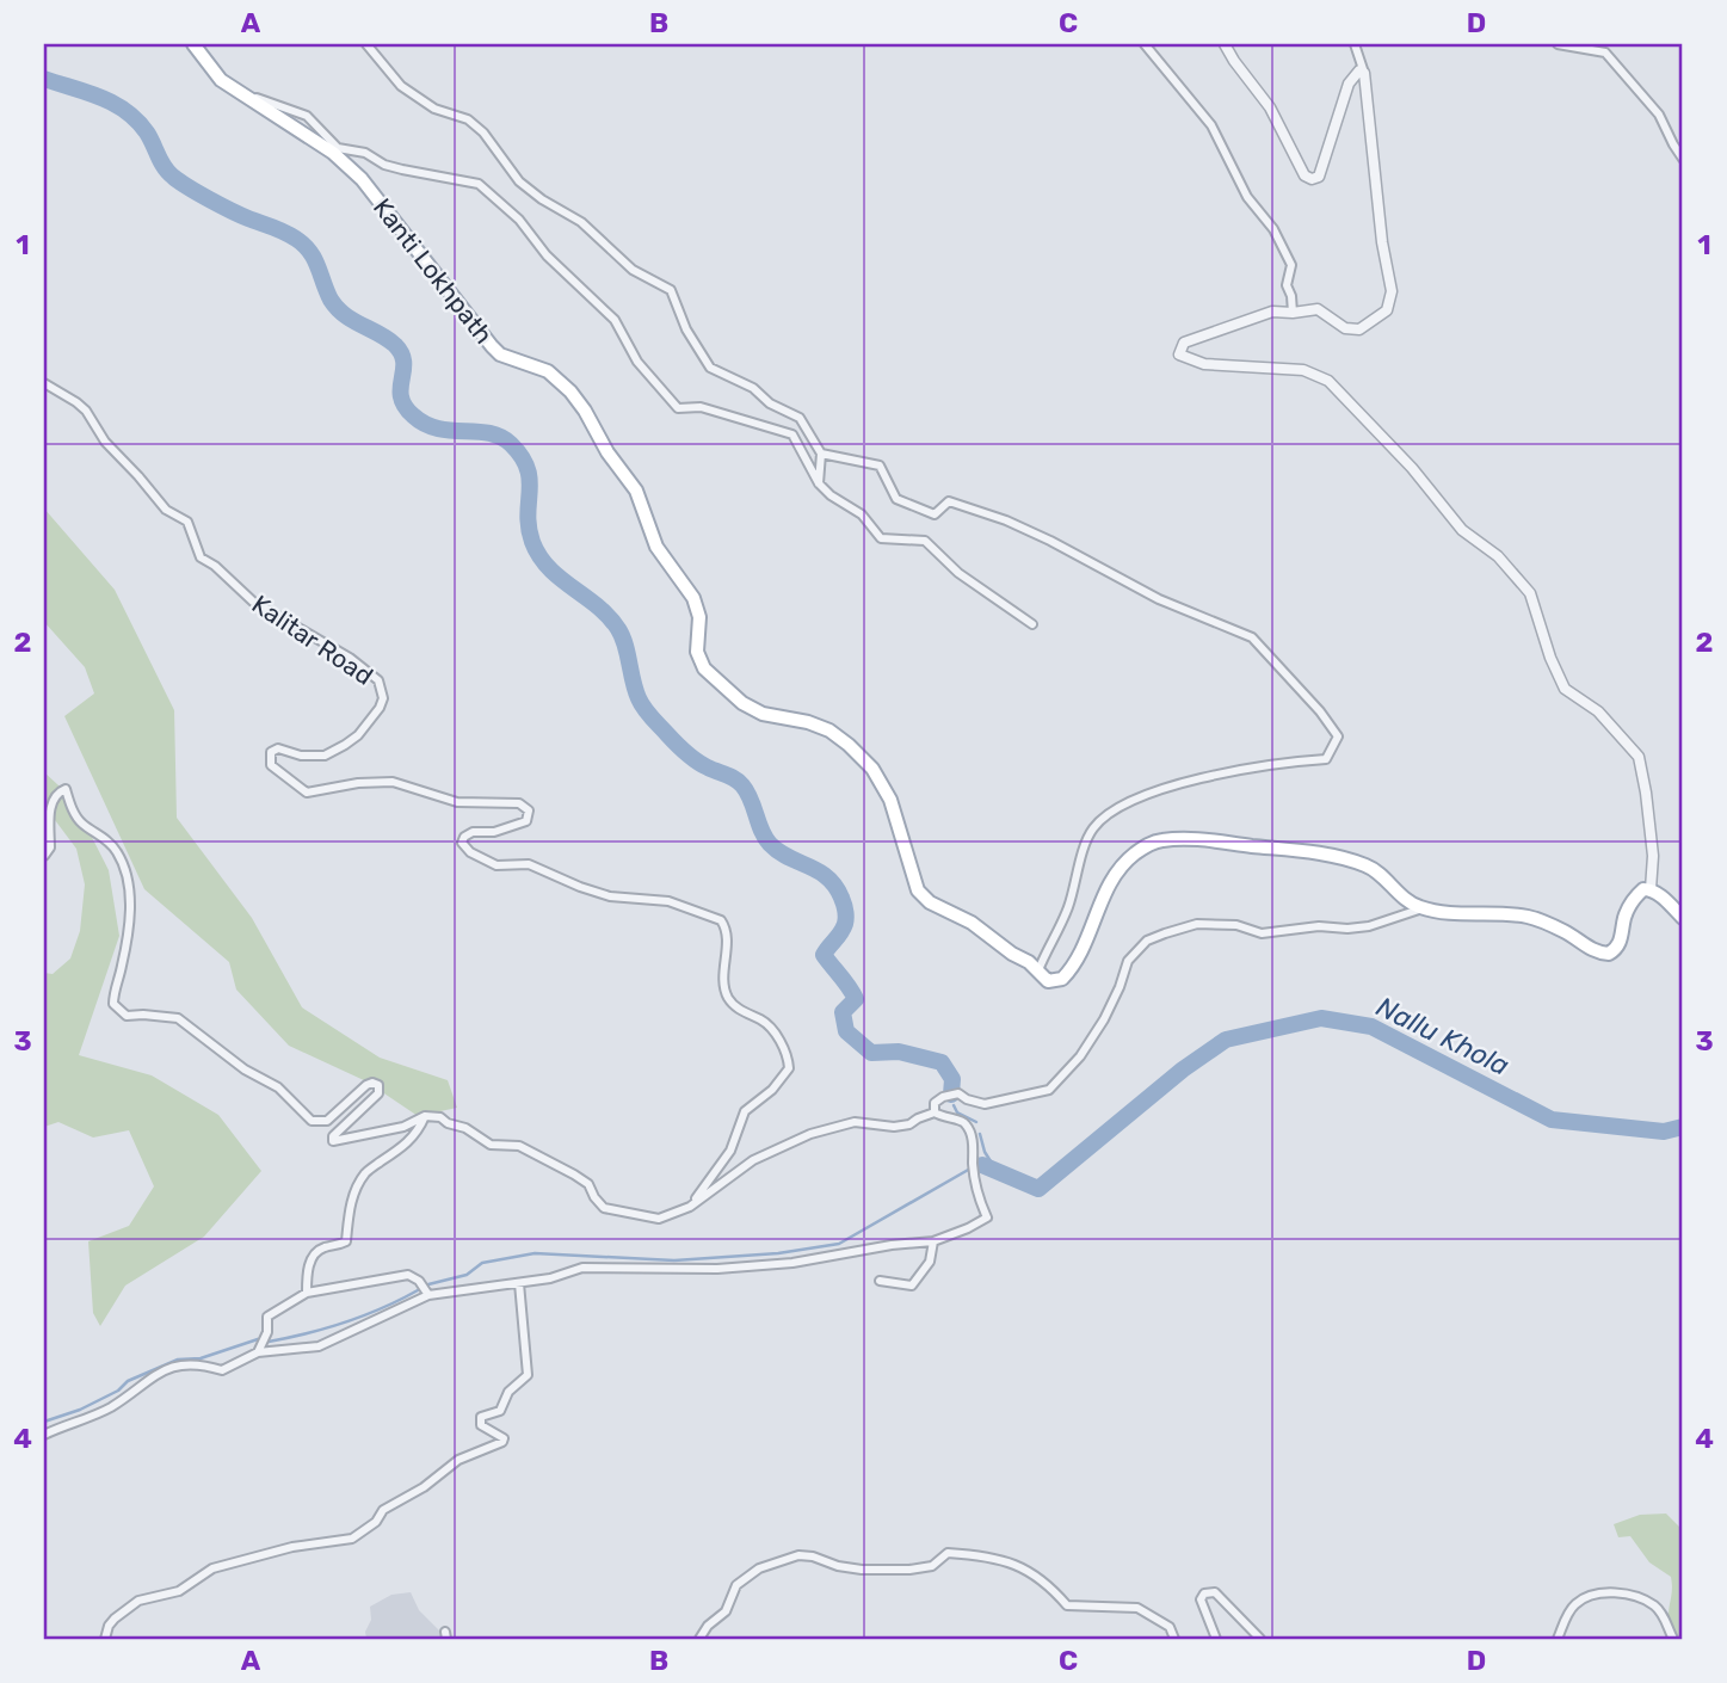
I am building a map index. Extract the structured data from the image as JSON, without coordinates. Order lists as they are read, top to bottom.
{
  "streets": {
    "main road": ["Kanti Lokhpath"],
    "street": ["Kalitar Road"]
  },
  "water": ["Nallu Khola"],
  "grid": {
    "columns": [
      "A",
      "B",
      "C",
      "D"
    ],
    "rows": [
      "1",
      "2",
      "3",
      "4"
    ]
  }
}
